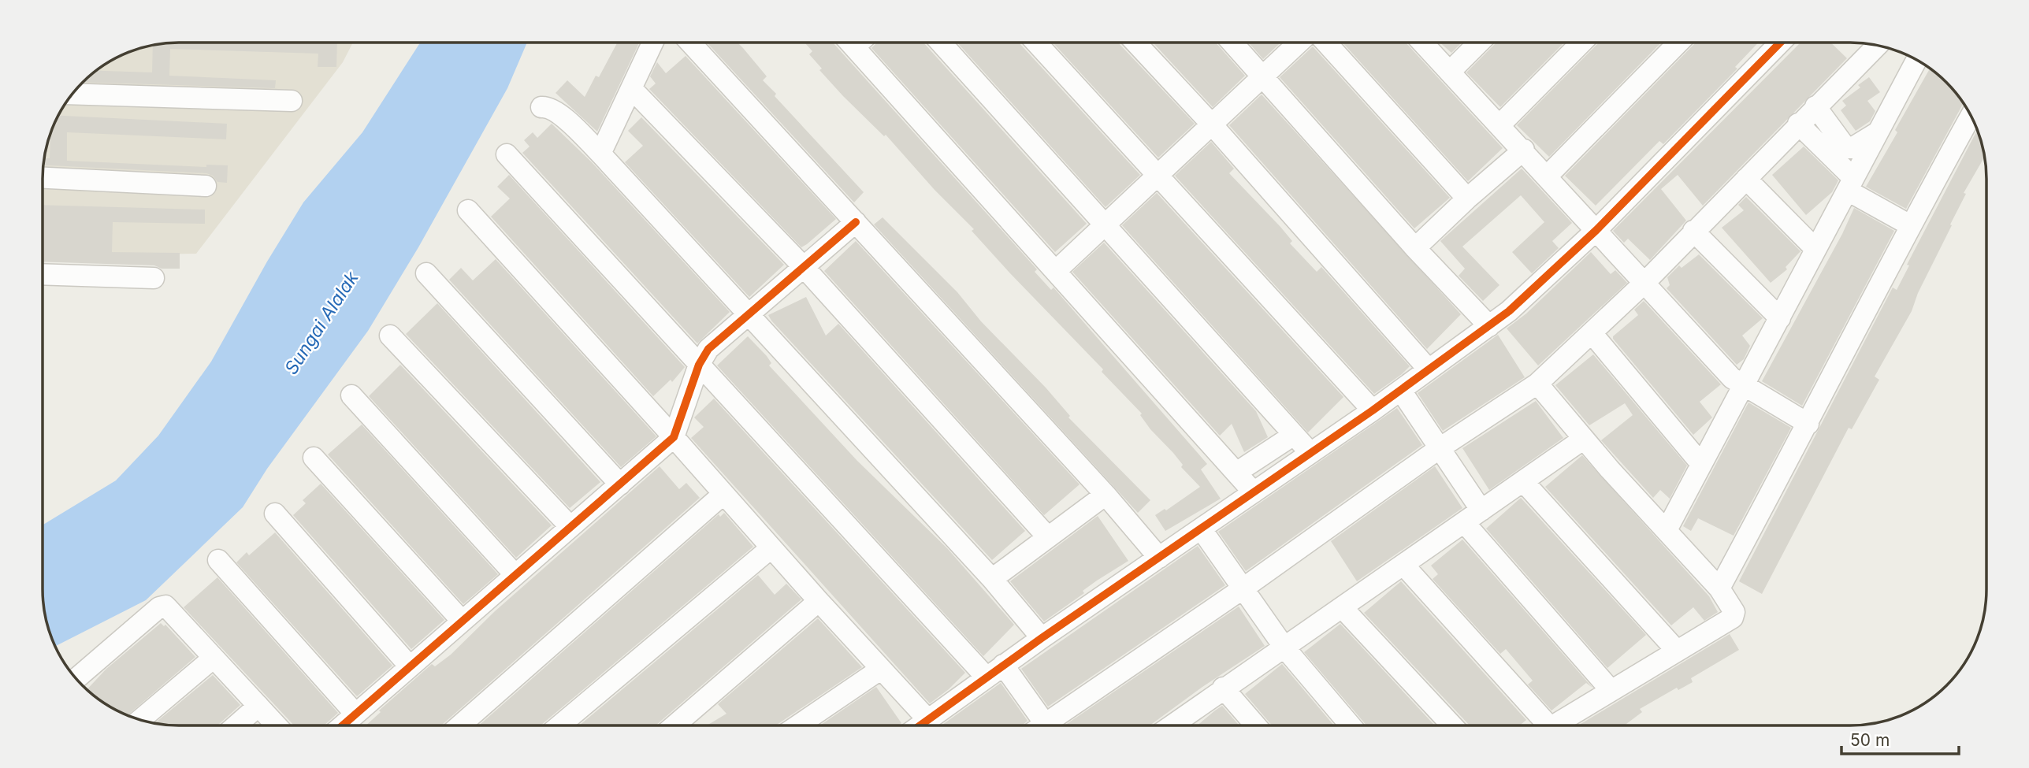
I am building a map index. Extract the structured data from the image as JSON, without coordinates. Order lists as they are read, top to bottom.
{
  "water": ["Sungai Alalak"],
  "scale_bar": "50 m"
}
